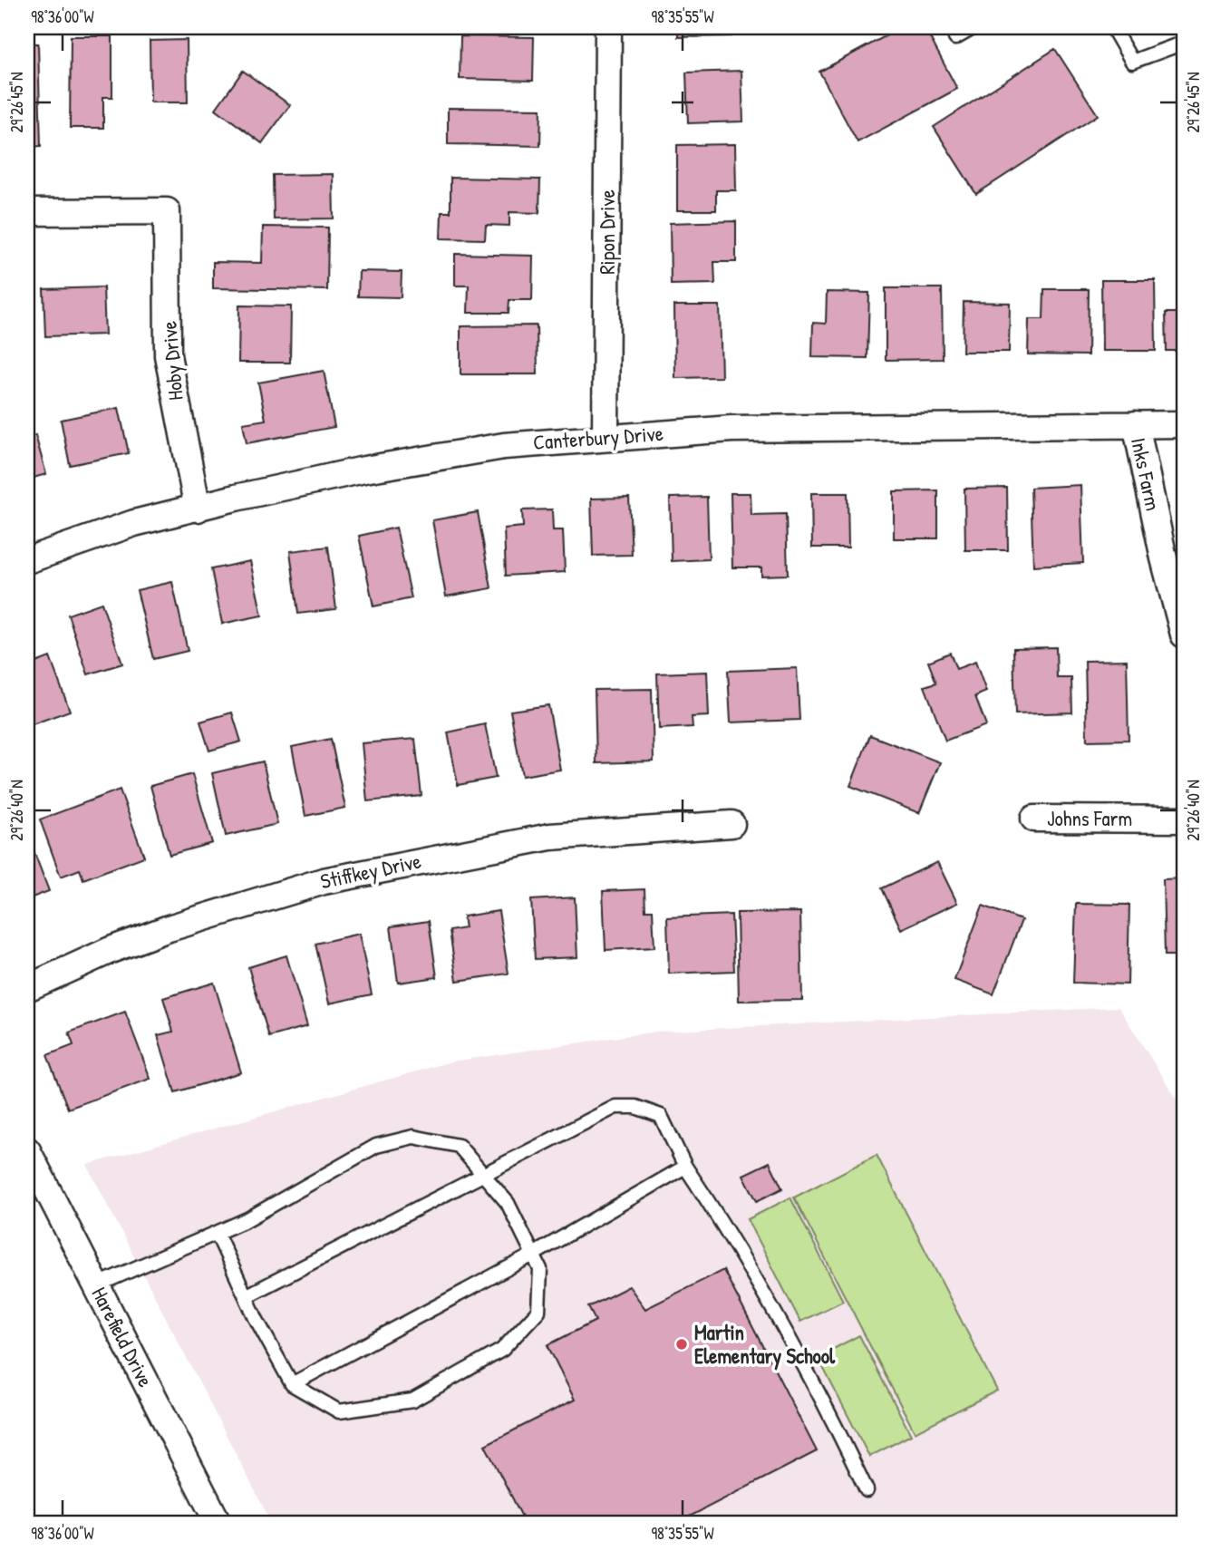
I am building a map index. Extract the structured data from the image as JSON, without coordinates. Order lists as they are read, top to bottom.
{
  "streets": {
    "street": [
      "Ripon Drive",
      "Hoby Drive",
      "Canterbury Drive",
      "Inks Farm",
      "Johns Farm",
      "Stiffkey Drive",
      "Harefield Drive"
    ]
  },
  "crossings": [
    ["Ripon Drive", "Canterbury Drive"],
    ["Hoby Drive", "Canterbury Drive"],
    ["Canterbury Drive", "Inks Farm"]
  ],
  "places": ["Martin Elementary School"],
  "coordinates": [
    "98°36'00\"W",
    "98°35'55\"W",
    "29°26'45\"N",
    "29°26'40\"N"
  ]
}
